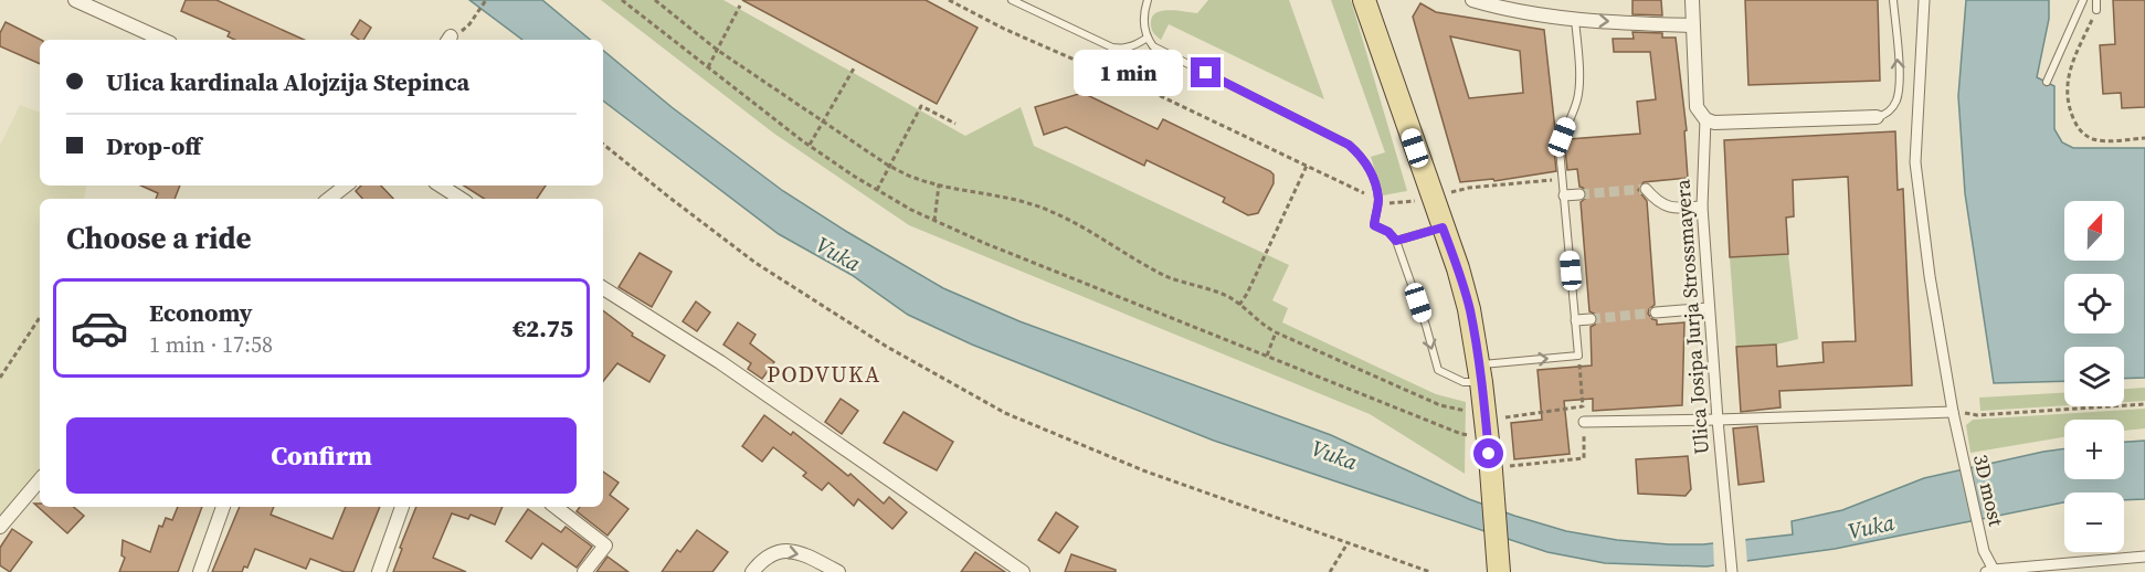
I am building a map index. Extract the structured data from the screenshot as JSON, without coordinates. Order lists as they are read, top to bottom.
{
  "streets": {
    "street": ["Ulica Josipa Jurja Strossmayera", "3D most"]
  },
  "districts": ["PODVUKA"],
  "water": ["Vuka"],
  "north": "top",
  "page": {
    "banner": ["Ulica kardinala Alojzija Stepinca", "Drop-off"],
    "bubble": "1 min",
    "heading": "Choose a ride",
    "map_buttons": ["+", "−"],
    "list": [
      {
        "name": "Economy",
        "note": "1 min · 17:58",
        "value": "€2.75"
      }
    ],
    "buttons": "Confirm"
  }
}
